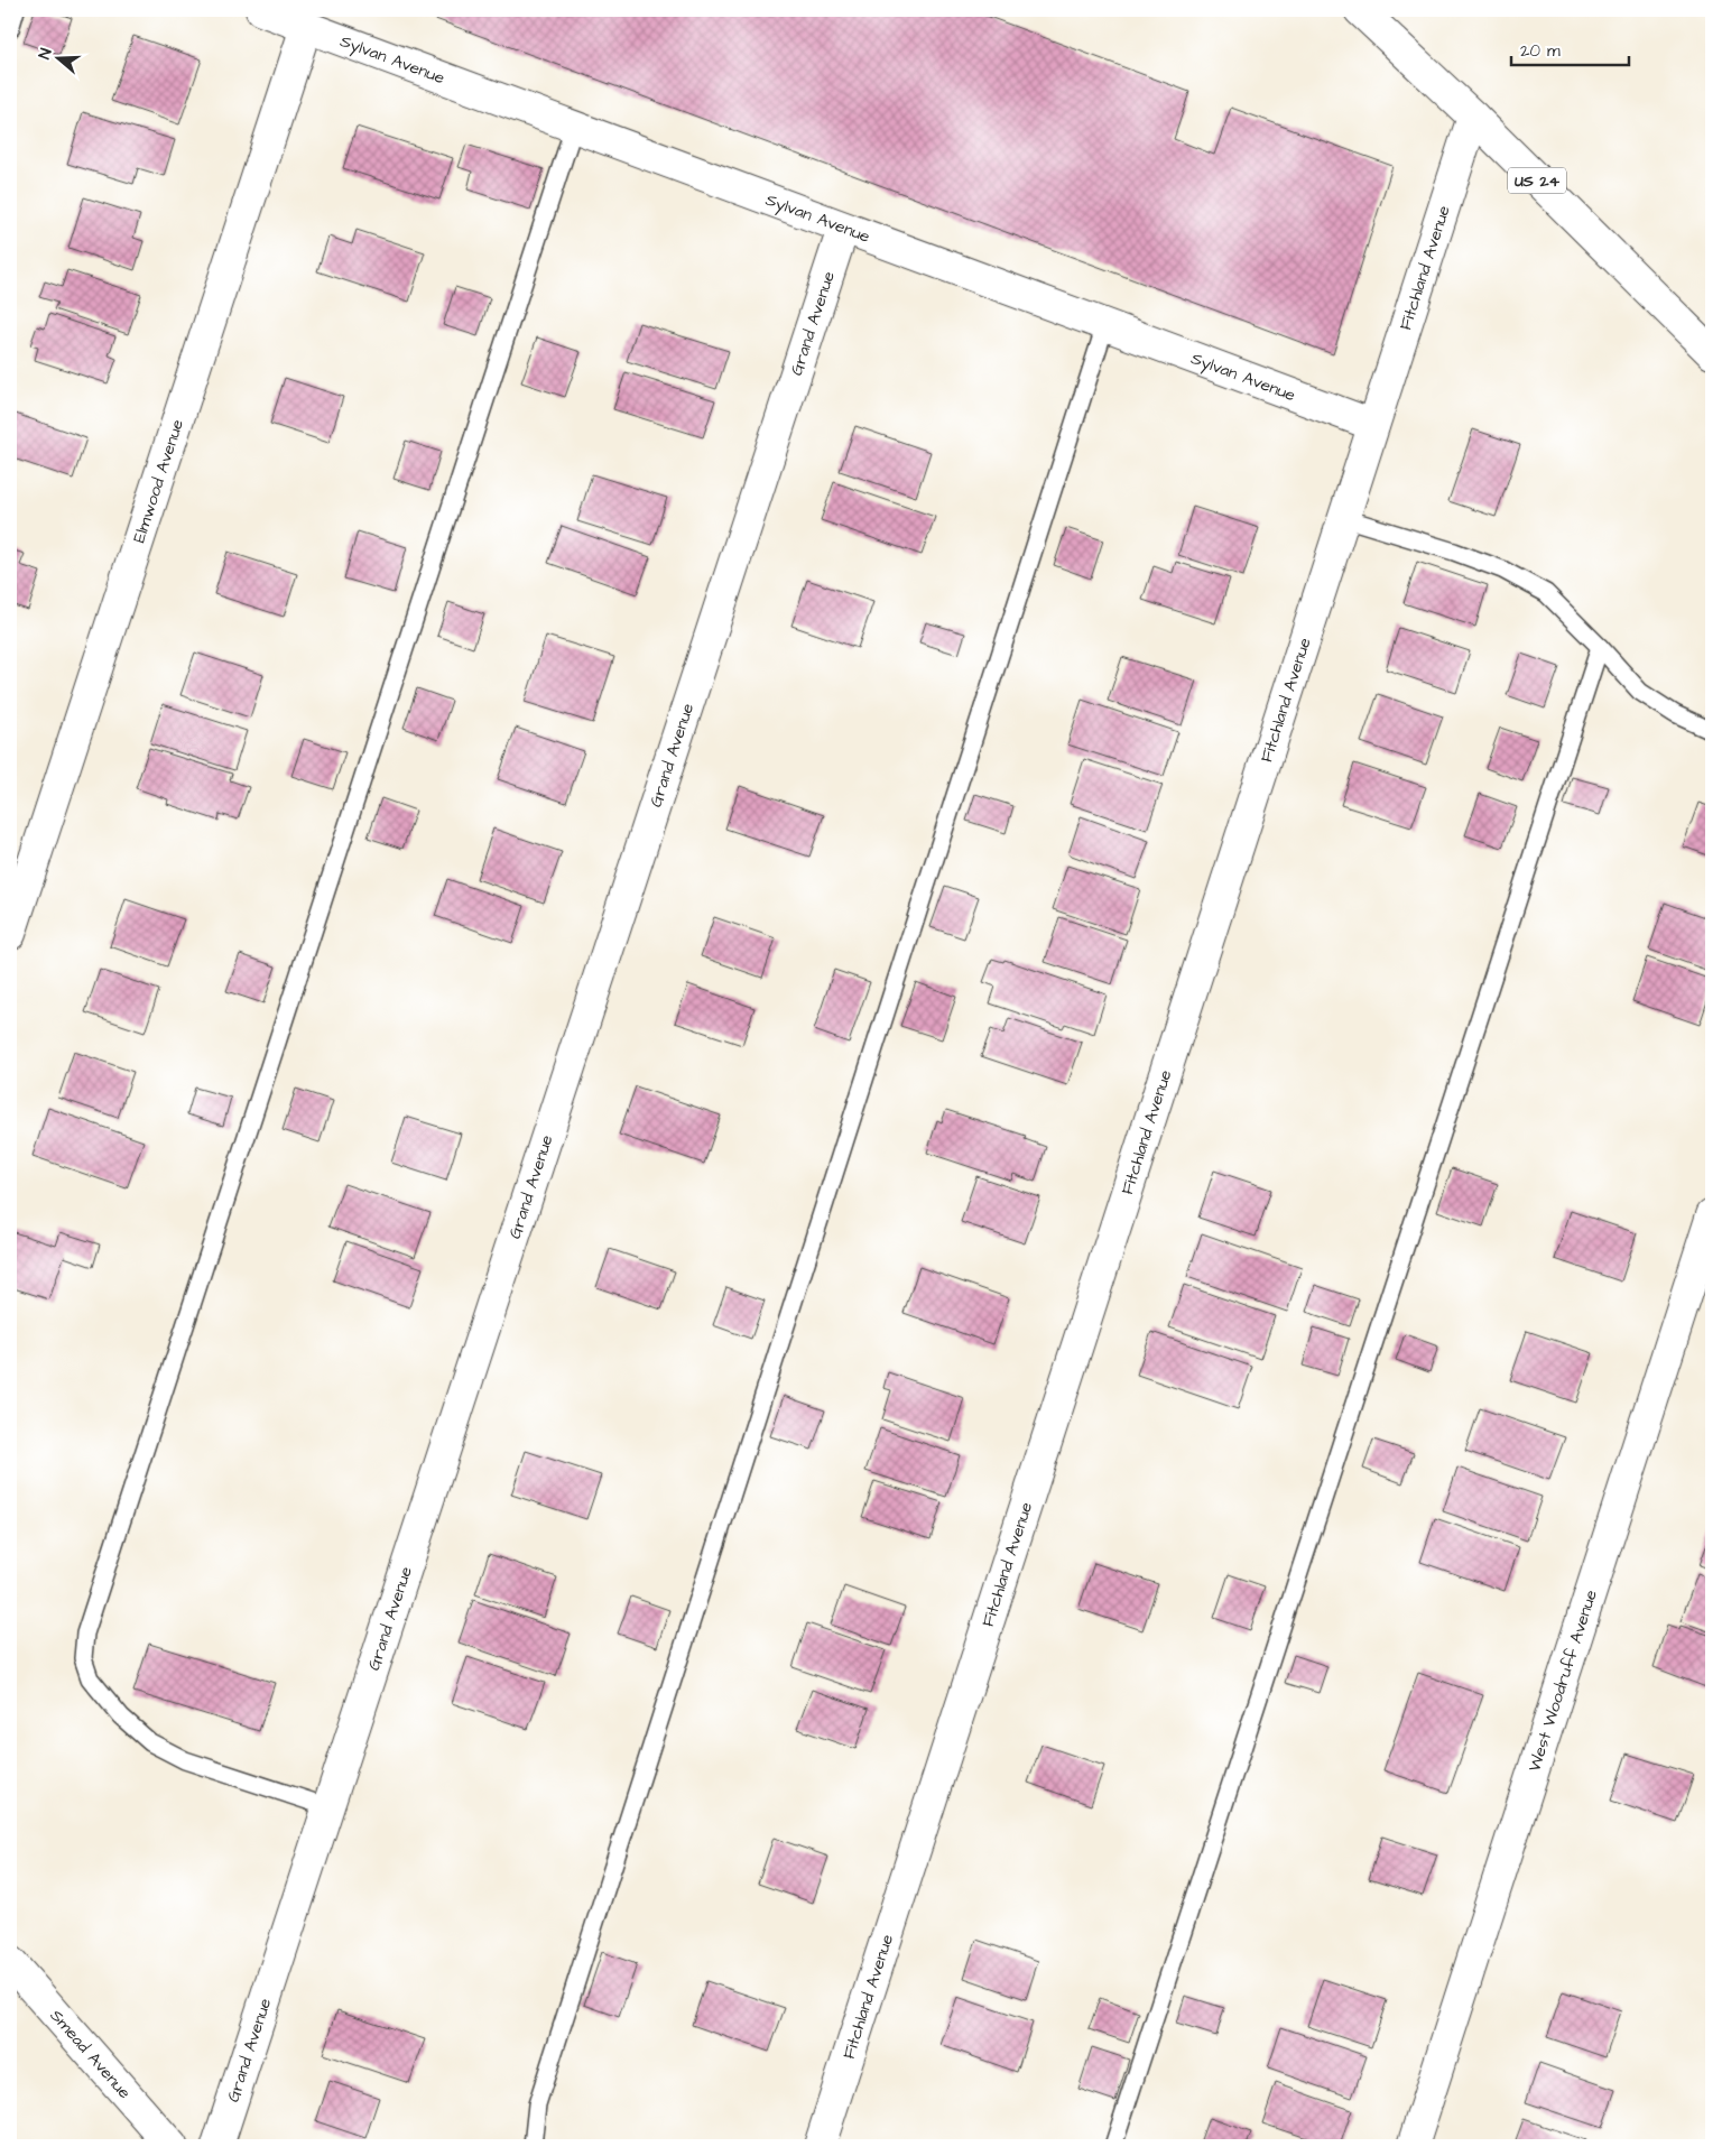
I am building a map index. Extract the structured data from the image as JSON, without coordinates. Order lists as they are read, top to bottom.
{
  "streets": {
    "street": [
      "Sylvan Avenue",
      "US 24",
      "Fitchland Avenue",
      "Grand Avenue",
      "Elmwood Avenue",
      "West Woodruff Avenue",
      "Smead Avenue"
    ]
  },
  "crossings": [
    ["Sylvan Avenue", "Fitchland Avenue"],
    ["Sylvan Avenue", "Grand Avenue"],
    ["Sylvan Avenue", "Elmwood Avenue"],
    ["US 24", "Fitchland Avenue"]
  ],
  "scale_bar": "20 m",
  "north": "left"
}
